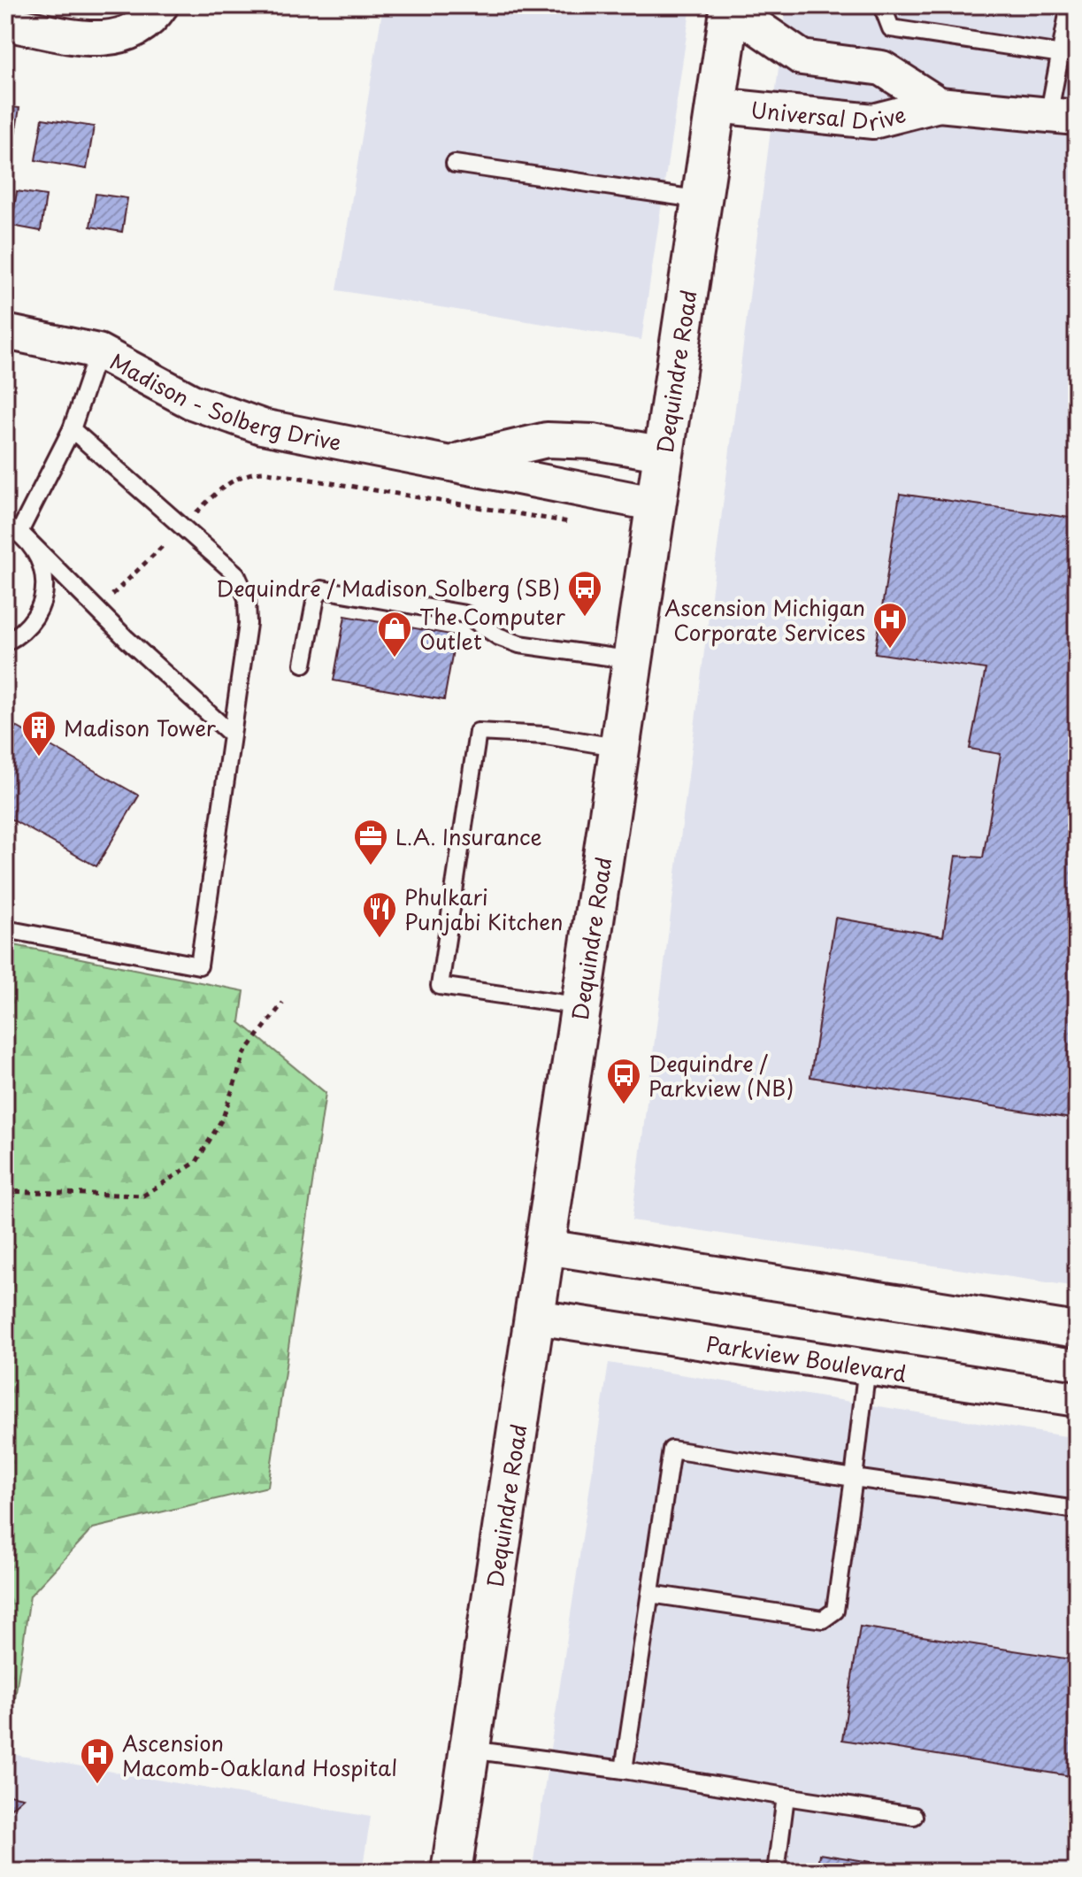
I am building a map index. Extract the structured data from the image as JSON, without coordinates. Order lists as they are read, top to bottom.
{
  "streets": {
    "main road": ["Dequindre Road"],
    "street": ["Universal Drive", "Madison - Solberg Drive", "Parkview Boulevard"]
  },
  "crossings": [
    ["Universal Drive", "Dequindre Road"],
    ["Dequindre Road", "Madison - Solberg Drive"],
    ["Dequindre Road", "Parkview Boulevard"]
  ],
  "places": {
    "bus stop": ["Dequindre / Madison Solberg (SB)", "Dequindre / Parkview (NB)"],
    "hospital": ["Ascension Michigan Corporate Services", "Ascension Macomb-Oakland Hospital"],
    "shop": ["The Computer Outlet"],
    "building": ["Madison Tower"],
    "office": ["L.A. Insurance"],
    "restaurant": ["Phulkari Punjabi Kitchen"]
  }
}
